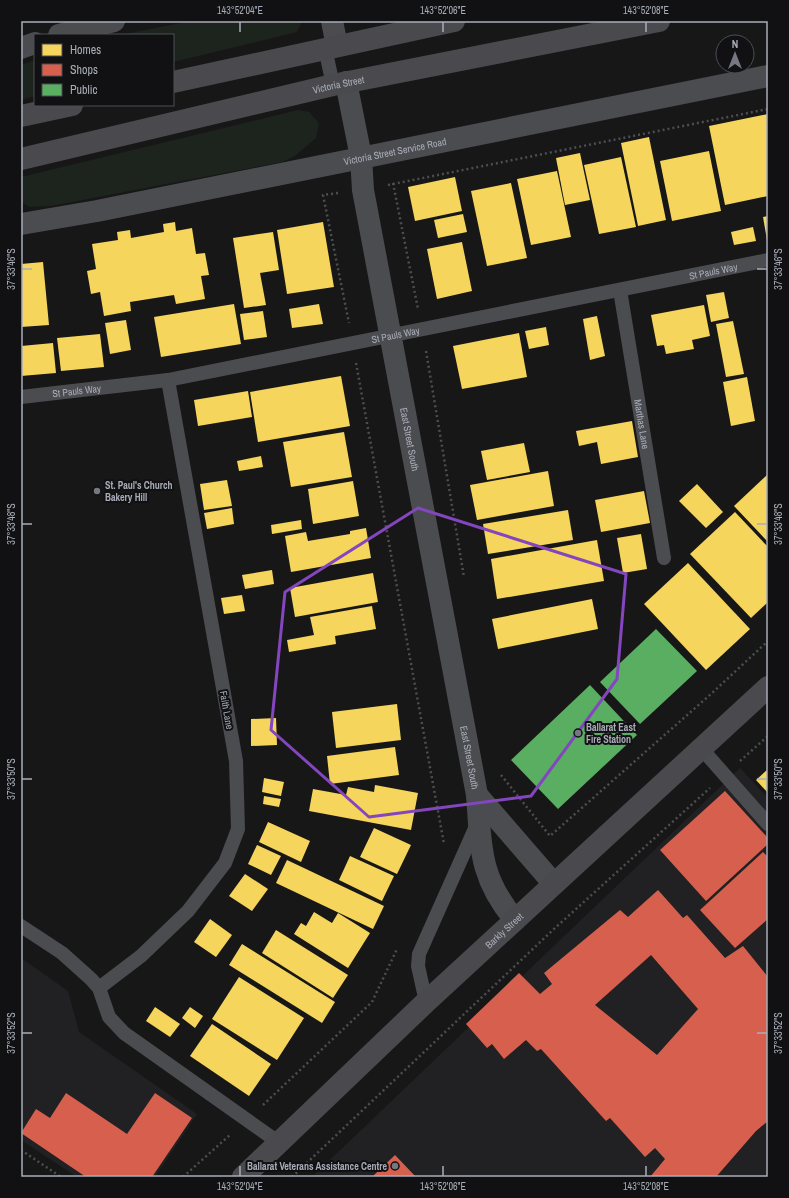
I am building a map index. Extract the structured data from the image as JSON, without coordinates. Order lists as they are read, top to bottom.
{
  "streets": {
    "street": [
      "Victoria Street",
      "Victoria Street Service Road",
      "East Street South",
      "Barkly Street"
    ],
    "lane": ["St Pauls Way", "Marthas Lane", "Faith Lane"]
  },
  "crossings": [
    ["Victoria Street", "East Street South"],
    ["Victoria Street Service Road", "East Street South"],
    ["St Pauls Way", "Marthas Lane"],
    ["St Pauls Way", "East Street South"],
    ["St Pauls Way", "Faith Lane"],
    ["East Street South", "Barkly Street"]
  ],
  "places": ["St. Paul's Church Bakery Hill", "Ballarat East Fire Station", "Ballarat Veterans Assistance Centre"],
  "legend": ["Homes", "Shops", "Public"],
  "north": "top",
  "coordinates": [
    "143°52'04\"E",
    "143°52'06\"E",
    "143°52'08\"E",
    "37°33'46\"S",
    "37°33'48\"S",
    "37°33'50\"S",
    "37°33'52\"S"
  ]
}
